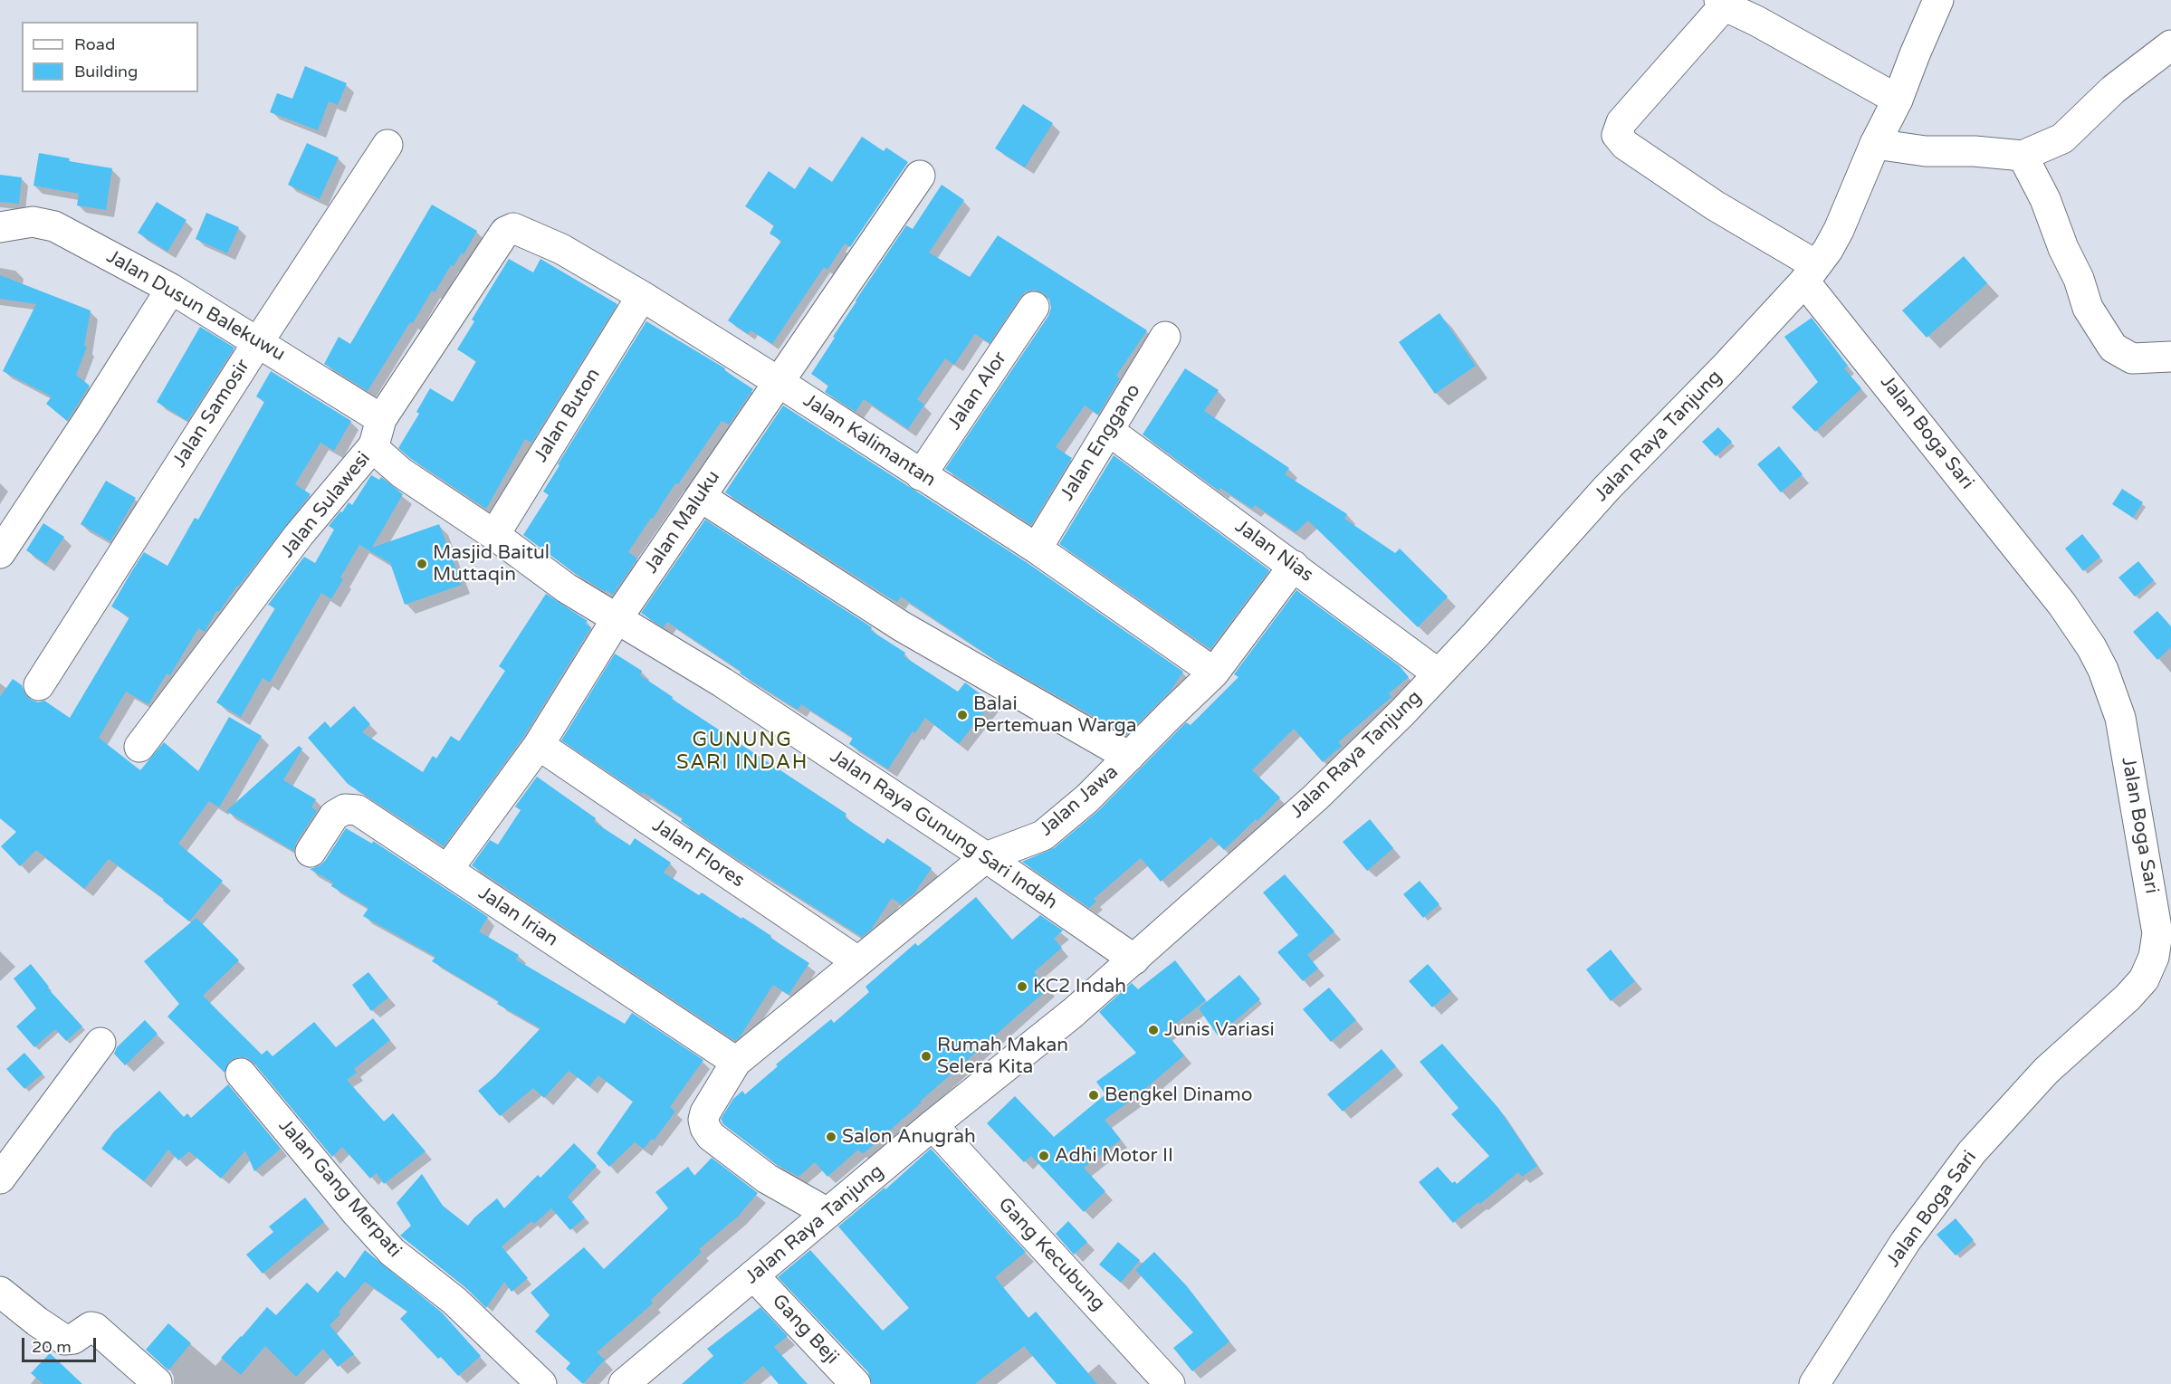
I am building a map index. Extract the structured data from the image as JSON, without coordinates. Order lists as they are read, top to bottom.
{
  "streets": {
    "street": [
      "Jalan Dusun Balekuwu",
      "Jalan Alor",
      "Jalan Samosir",
      "Jalan Buton",
      "Jalan Boga Sari",
      "Jalan Raya Tanjung",
      "Jalan Kalimantan",
      "Jalan Enggano",
      "Jalan Sulawesi",
      "Jalan Maluku",
      "Jalan Nias",
      "Jalan Jawa",
      "Jalan Raya Gunung Sari Indah",
      "Jalan Flores",
      "Jalan Irian",
      "Jalan Gang Merpati",
      "Gang Kecubung",
      "Gang Beji"
    ]
  },
  "crossings": [
    ["Jalan Dusun Balekuwu", "Jalan Samosir"],
    ["Jalan Dusun Balekuwu", "Jalan Sulawesi"],
    ["Jalan Dusun Balekuwu", "Jalan Raya Gunung Sari Indah"],
    ["Jalan Alor", "Jalan Kalimantan"],
    ["Jalan Buton", "Jalan Kalimantan"],
    ["Jalan Buton", "Jalan Raya Gunung Sari Indah"],
    ["Jalan Boga Sari", "Jalan Raya Tanjung"],
    ["Jalan Raya Tanjung", "Jalan Nias"],
    ["Jalan Raya Tanjung", "Jalan Jawa"],
    ["Jalan Raya Tanjung", "Jalan Raya Gunung Sari Indah"],
    ["Jalan Raya Tanjung", "Gang Kecubung"],
    ["Jalan Raya Tanjung", "Gang Beji"],
    ["Jalan Kalimantan", "Jalan Enggano"],
    ["Jalan Kalimantan", "Jalan Sulawesi"],
    ["Jalan Kalimantan", "Jalan Maluku"],
    ["Jalan Kalimantan", "Jalan Jawa"],
    ["Jalan Enggano", "Jalan Nias"],
    ["Jalan Sulawesi", "Jalan Raya Gunung Sari Indah"],
    ["Jalan Maluku", "Jalan Raya Gunung Sari Indah"],
    ["Jalan Maluku", "Jalan Flores"],
    ["Jalan Maluku", "Jalan Irian"],
    ["Jalan Nias", "Jalan Jawa"],
    ["Jalan Jawa", "Jalan Raya Gunung Sari Indah"],
    ["Jalan Jawa", "Jalan Flores"],
    ["Jalan Jawa", "Jalan Irian"]
  ],
  "districts": ["GUNUNG SARI INDAH"],
  "places": [
    "Masjid Baitul Muttaqin",
    "Balai Pertemuan Warga",
    "KC2 Indah",
    "Junis Variasi",
    "Rumah Makan Selera Kita",
    "Bengkel Dinamo",
    "Salon Anugrah",
    "Adhi Motor II"
  ],
  "legend": ["Road", "Building"],
  "scale_bar": "20 m"
}
